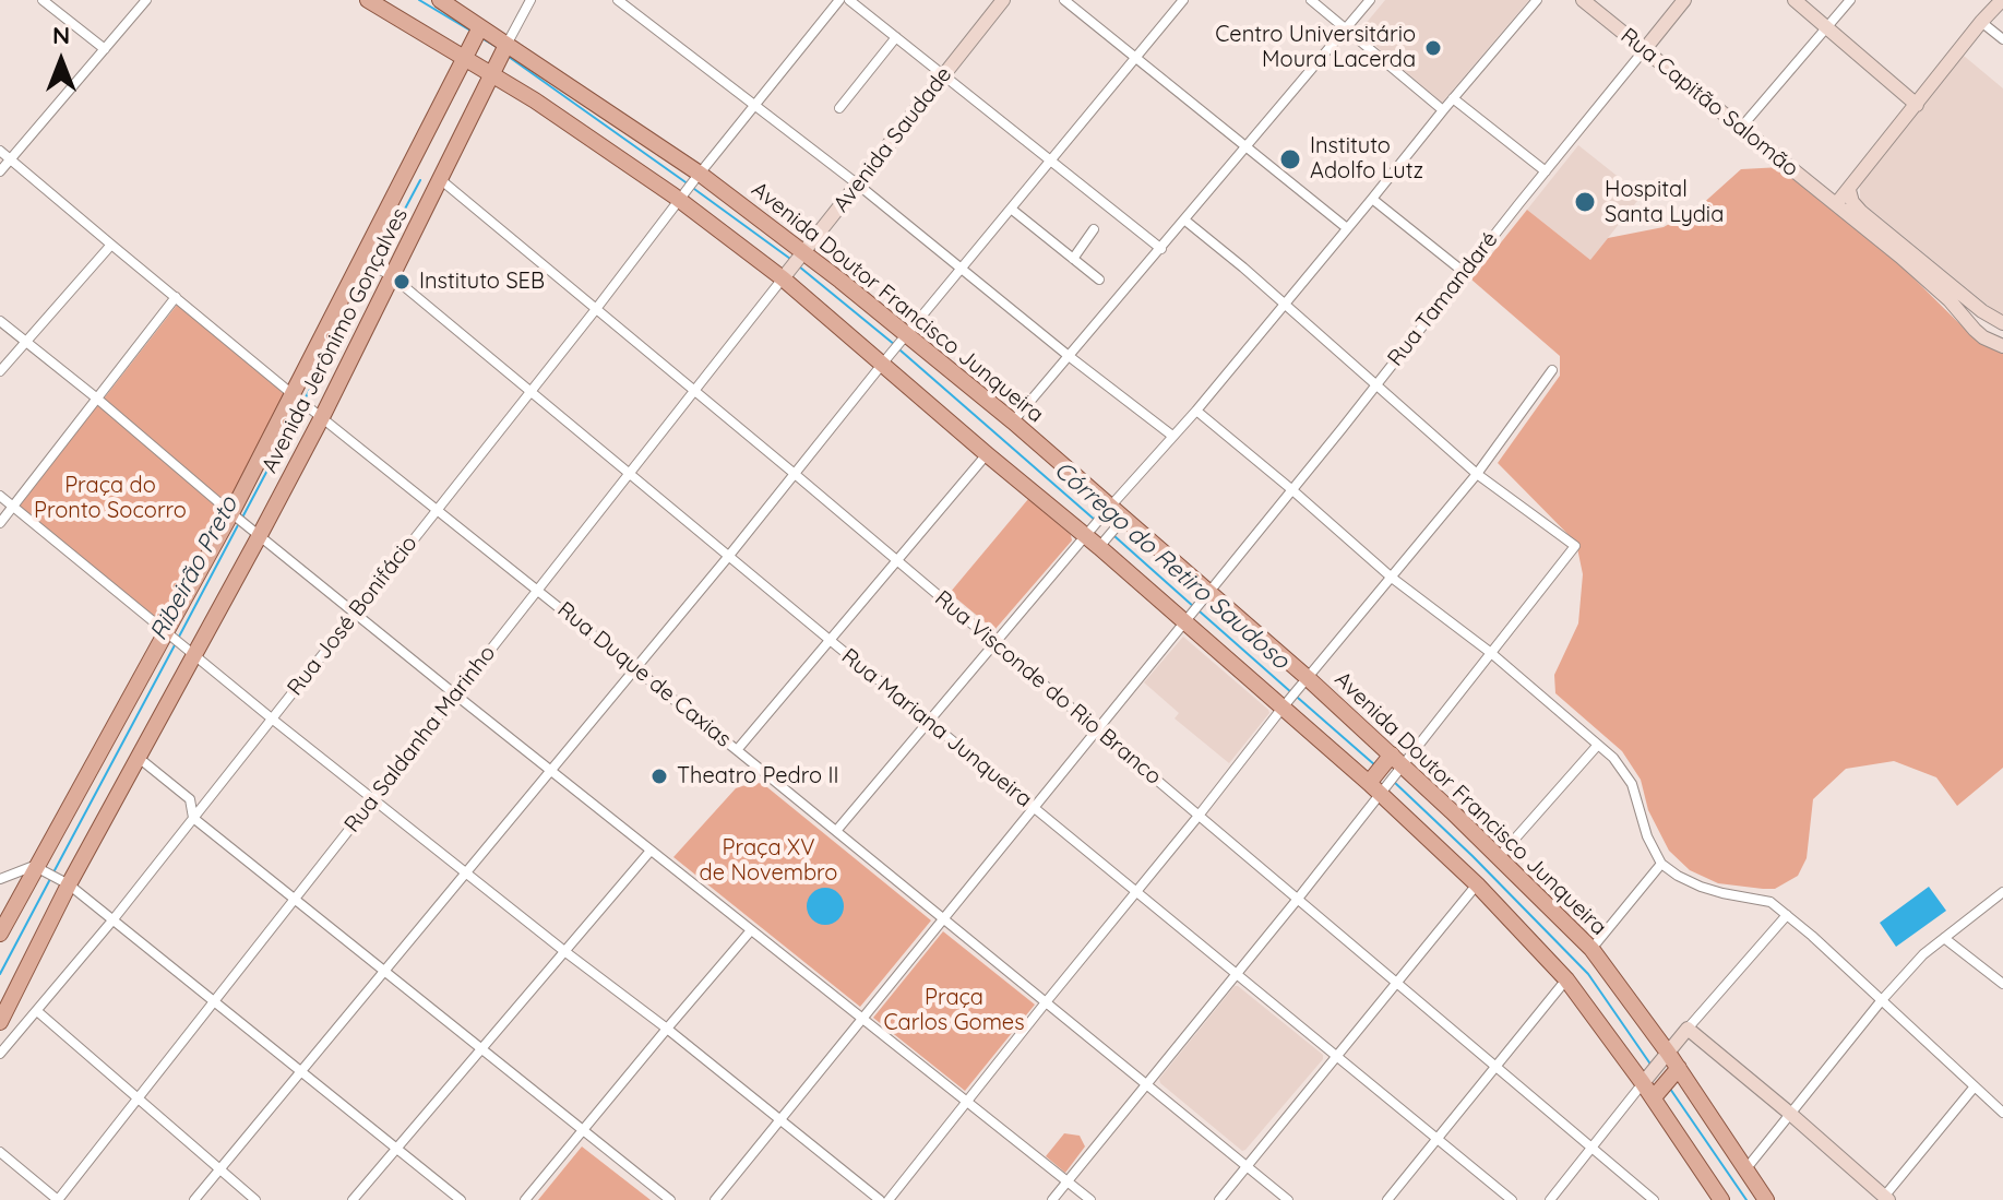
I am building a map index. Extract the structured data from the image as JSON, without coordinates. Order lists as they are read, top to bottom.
{
  "streets": {
    "main road": [
      "Rua Capitão Salomão",
      "Avenida Saudade",
      "Rua Tamandaré",
      "Avenida Doutor Francisco Junqueira",
      "Avenida Jerônimo Gonçalves"
    ],
    "street": [
      "Rua José Bonifácio",
      "Rua Duque de Caxias",
      "Rua Visconde do Rio Branco",
      "Rua Mariana Junqueira",
      "Rua Saldanha Marinho"
    ]
  },
  "crossings": [
    ["Rua Capitão Salomão", "Rua Tamandaré"],
    ["Avenida Saudade", "Avenida Doutor Francisco Junqueira"],
    ["Avenida Saudade", "Rua Saldanha Marinho"],
    ["Rua Tamandaré", "Avenida Doutor Francisco Junqueira"],
    ["Rua Tamandaré", "Rua Duque de Caxias"],
    ["Rua Tamandaré", "Rua Visconde do Rio Branco"],
    ["Rua Tamandaré", "Rua Mariana Junqueira"],
    ["Avenida Doutor Francisco Junqueira", "Avenida Jerônimo Gonçalves"],
    ["Avenida Doutor Francisco Junqueira", "Rua José Bonifácio"],
    ["Avenida Jerônimo Gonçalves", "Rua Duque de Caxias"],
    ["Avenida Jerônimo Gonçalves", "Rua Visconde do Rio Branco"],
    ["Avenida Jerônimo Gonçalves", "Rua Mariana Junqueira"],
    ["Rua José Bonifácio", "Rua Duque de Caxias"],
    ["Rua José Bonifácio", "Rua Visconde do Rio Branco"],
    ["Rua José Bonifácio", "Rua Mariana Junqueira"],
    ["Rua Duque de Caxias", "Rua Saldanha Marinho"],
    ["Rua Visconde do Rio Branco", "Rua Saldanha Marinho"],
    ["Rua Mariana Junqueira", "Rua Saldanha Marinho"]
  ],
  "water": ["Córrego do Retiro Saudoso", "Ribeirão Preto"],
  "parks": ["Praça do Pronto Socorro", "Praça XV de Novembro", "Praça Carlos Gomes"],
  "places": [
    "Centro Universitário Moura Lacerda",
    "Instituto Adolfo Lutz",
    "Hospital Santa Lydia",
    "Instituto SEB",
    "Theatro Pedro II"
  ],
  "north": "top"
}
